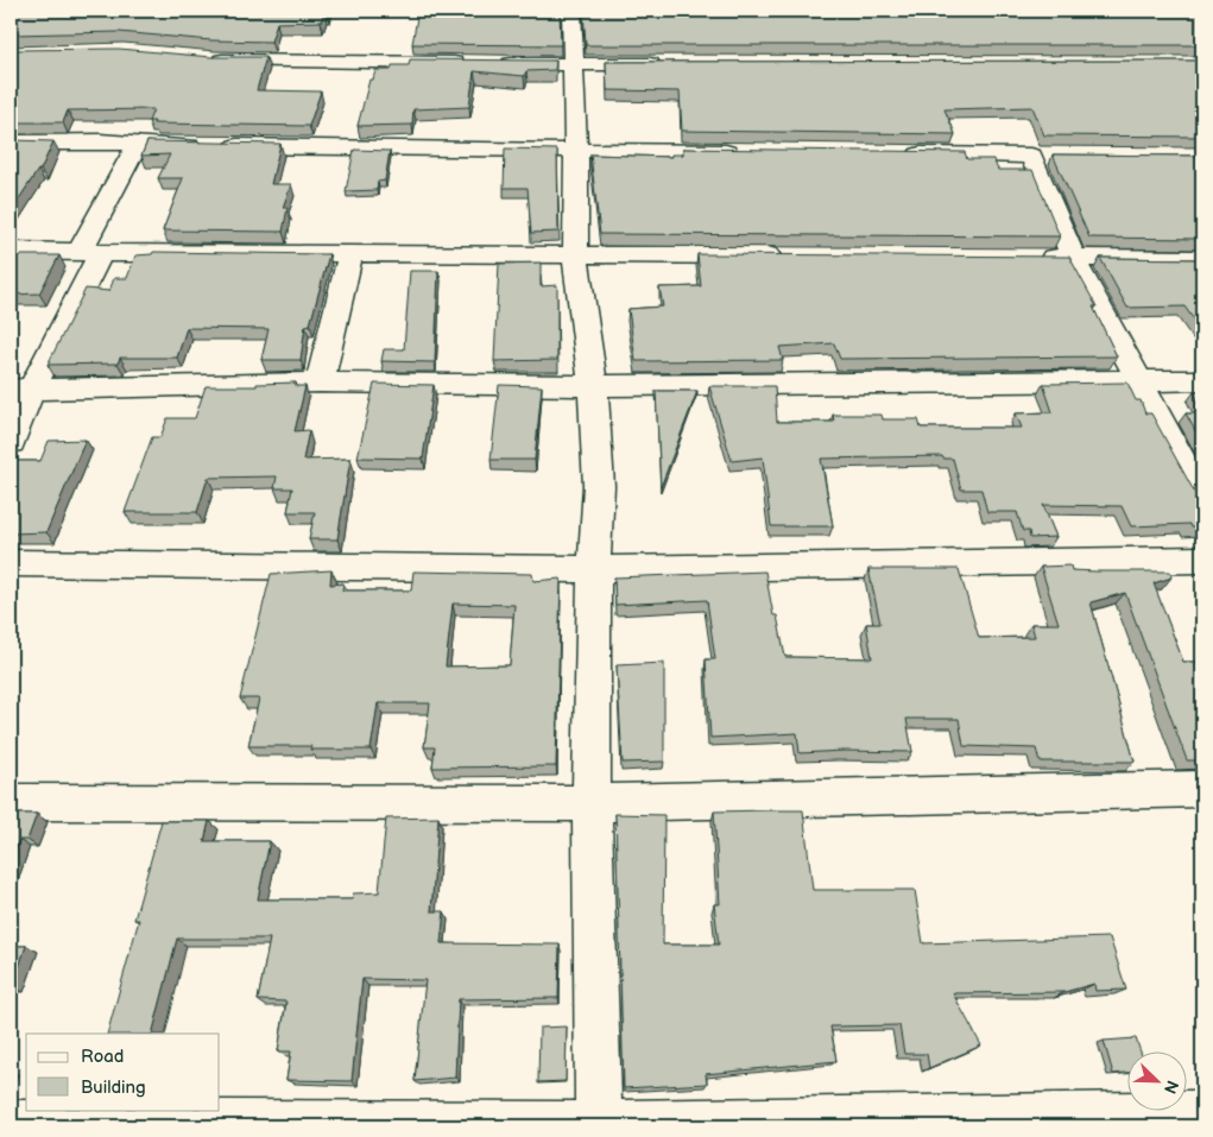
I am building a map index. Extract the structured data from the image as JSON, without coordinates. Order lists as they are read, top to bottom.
{
  "legend": ["Road", "Building"],
  "north": "bottom right"
}
